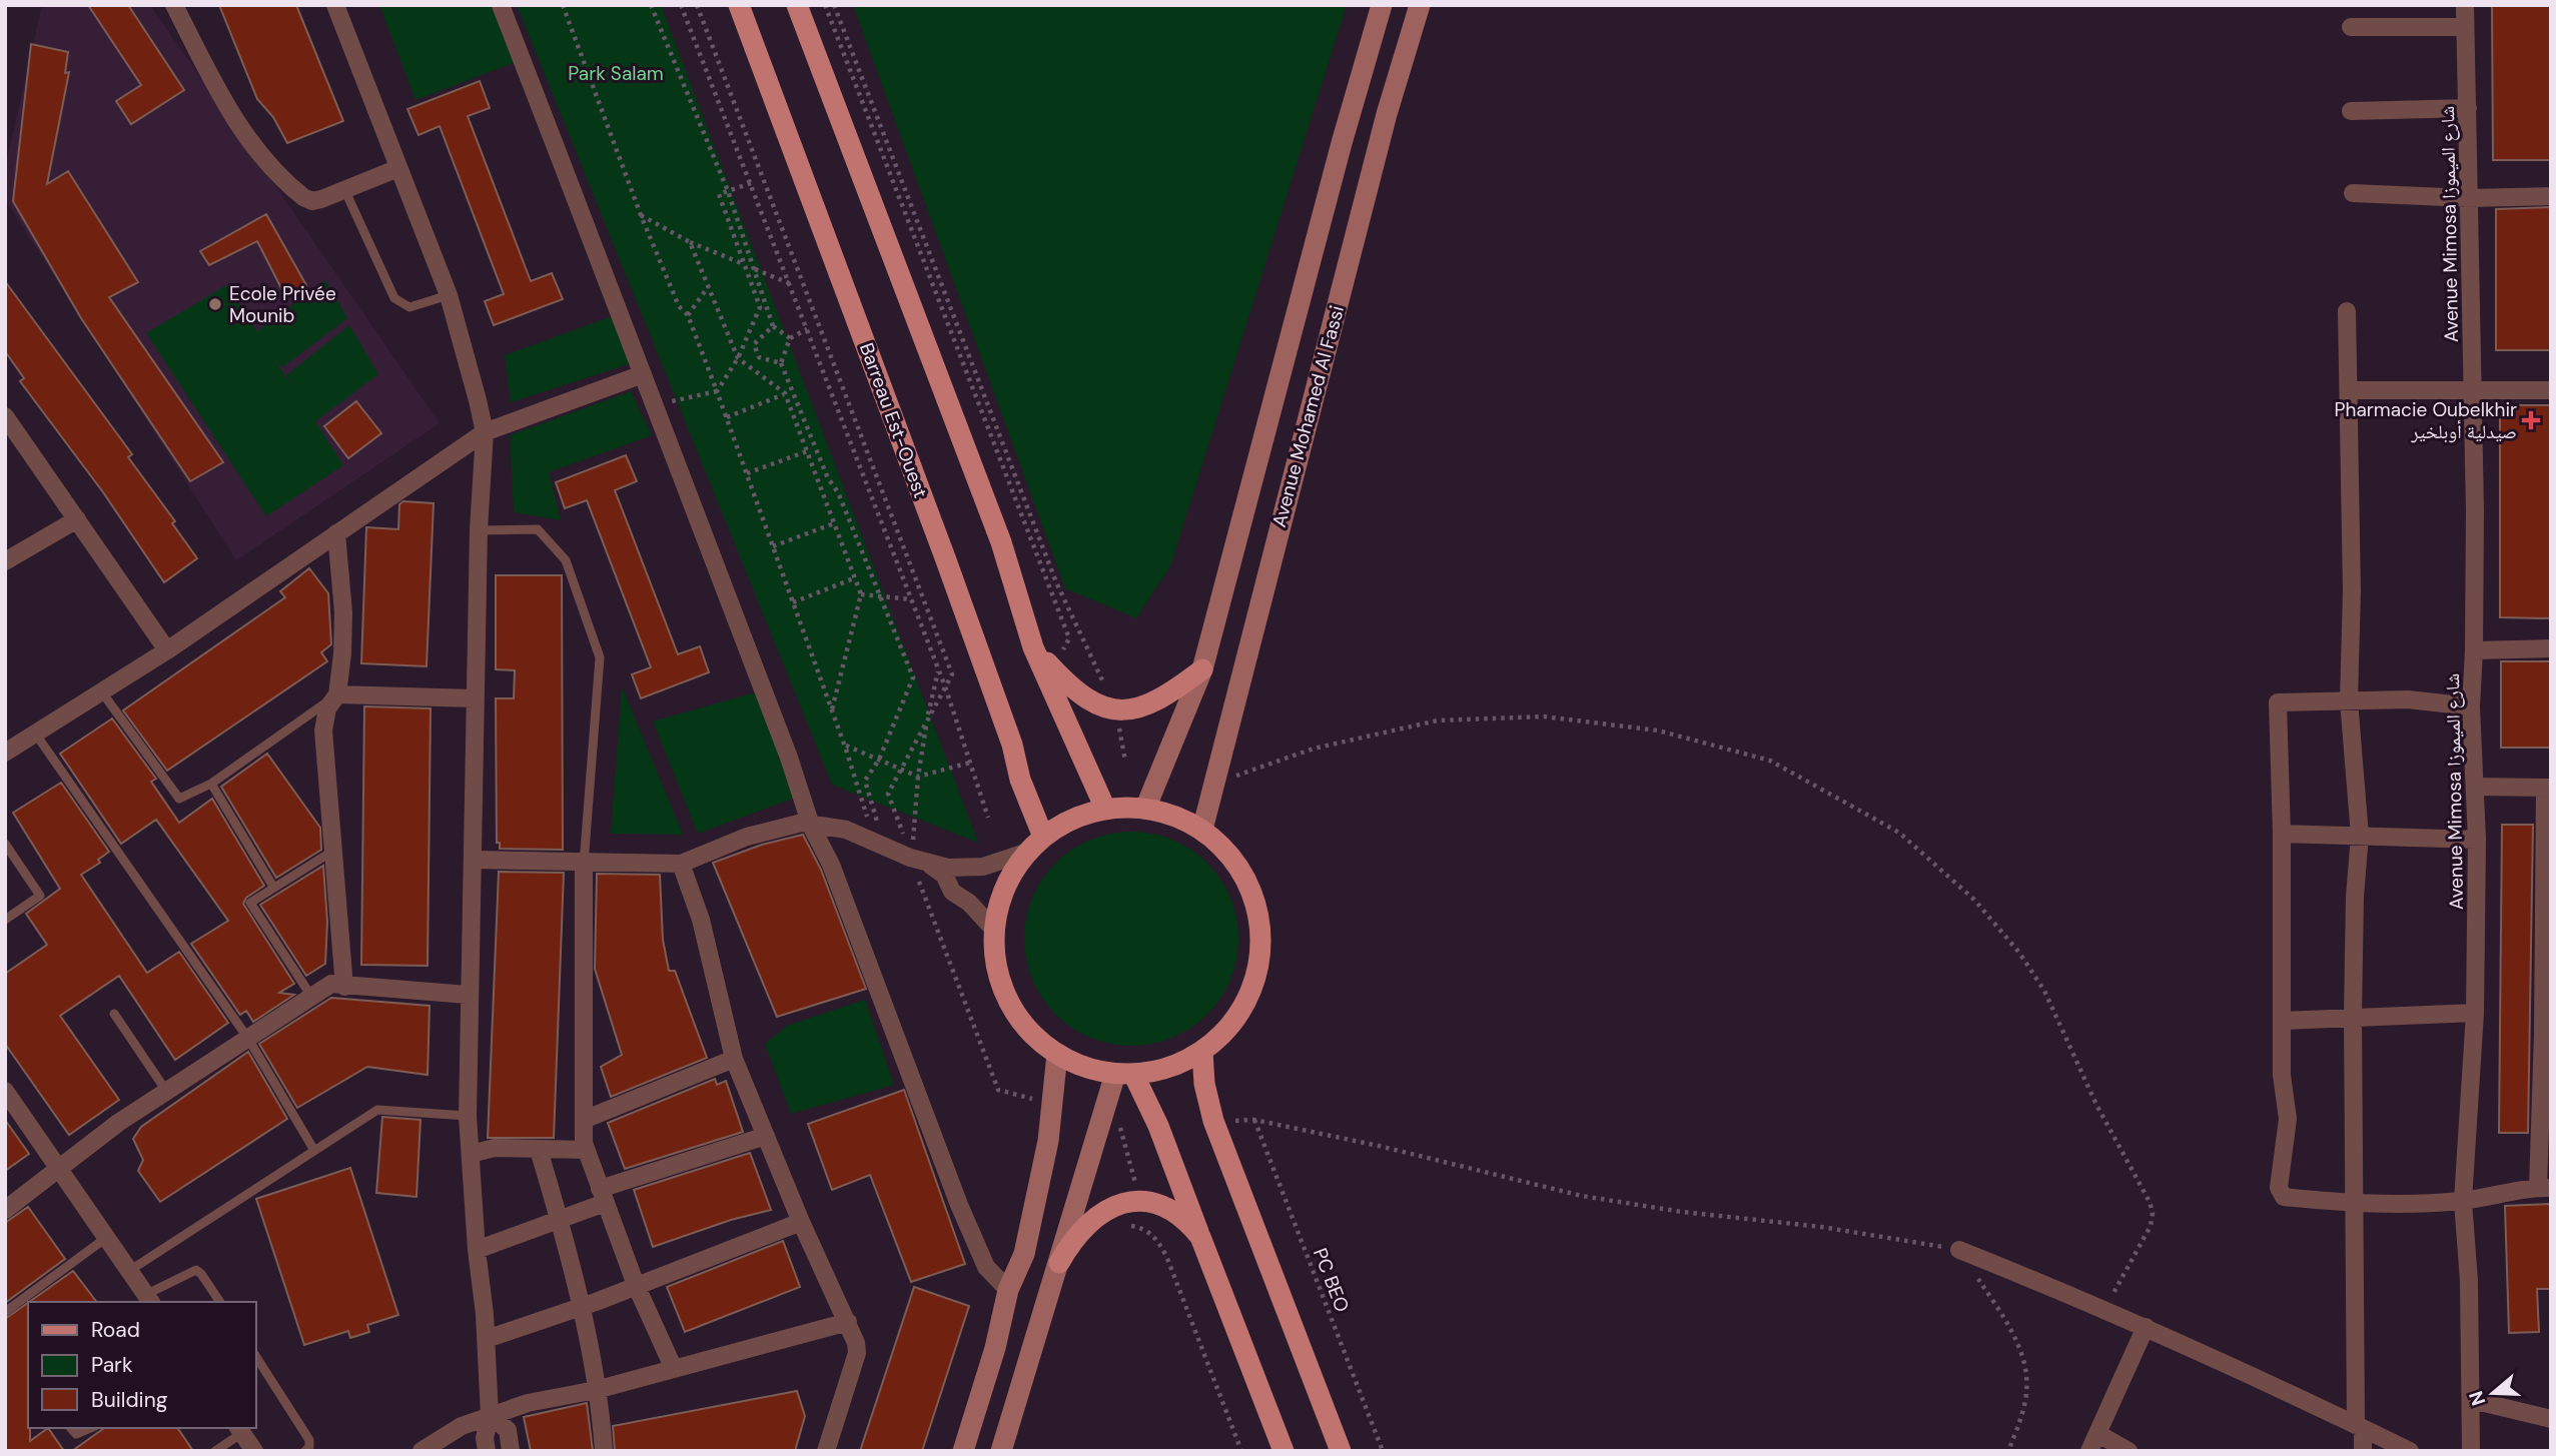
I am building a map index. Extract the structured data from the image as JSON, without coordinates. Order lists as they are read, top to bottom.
{
  "streets": {
    "main road": ["Barreau Est-Ouest"],
    "street": ["Avenue Mimosa شارع الميموزا", "Avenue Mohamed Al Fassi"],
    "path": ["PC BEO"]
  },
  "parks": ["Park Salam"],
  "places": {
    "other": ["Ecole Privée Mounib"],
    "health": ["Pharmacie Oubelkhir صيدلية أوبلخير"]
  },
  "legend": ["Road", "Park", "Building"],
  "north": "left"
}
